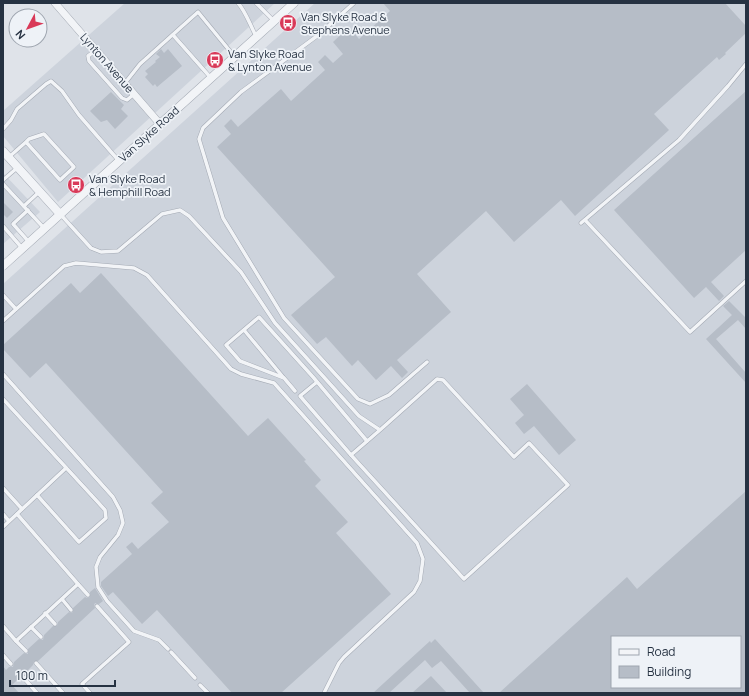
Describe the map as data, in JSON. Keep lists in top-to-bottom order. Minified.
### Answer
{"streets":{"street":["Lynton Avenue","Van Slyke Road"]},"crossings":[["Lynton Avenue","Van Slyke Road"]],"places":{"bus stop":["Van Slyke Road & Stephens Avenue","Van Slyke Road & Lynton Avenue","Van Slyke Road & Hemphill Road"]},"legend":["Road","Building"],"scale_bar":"100 m","north":"bottom left"}
